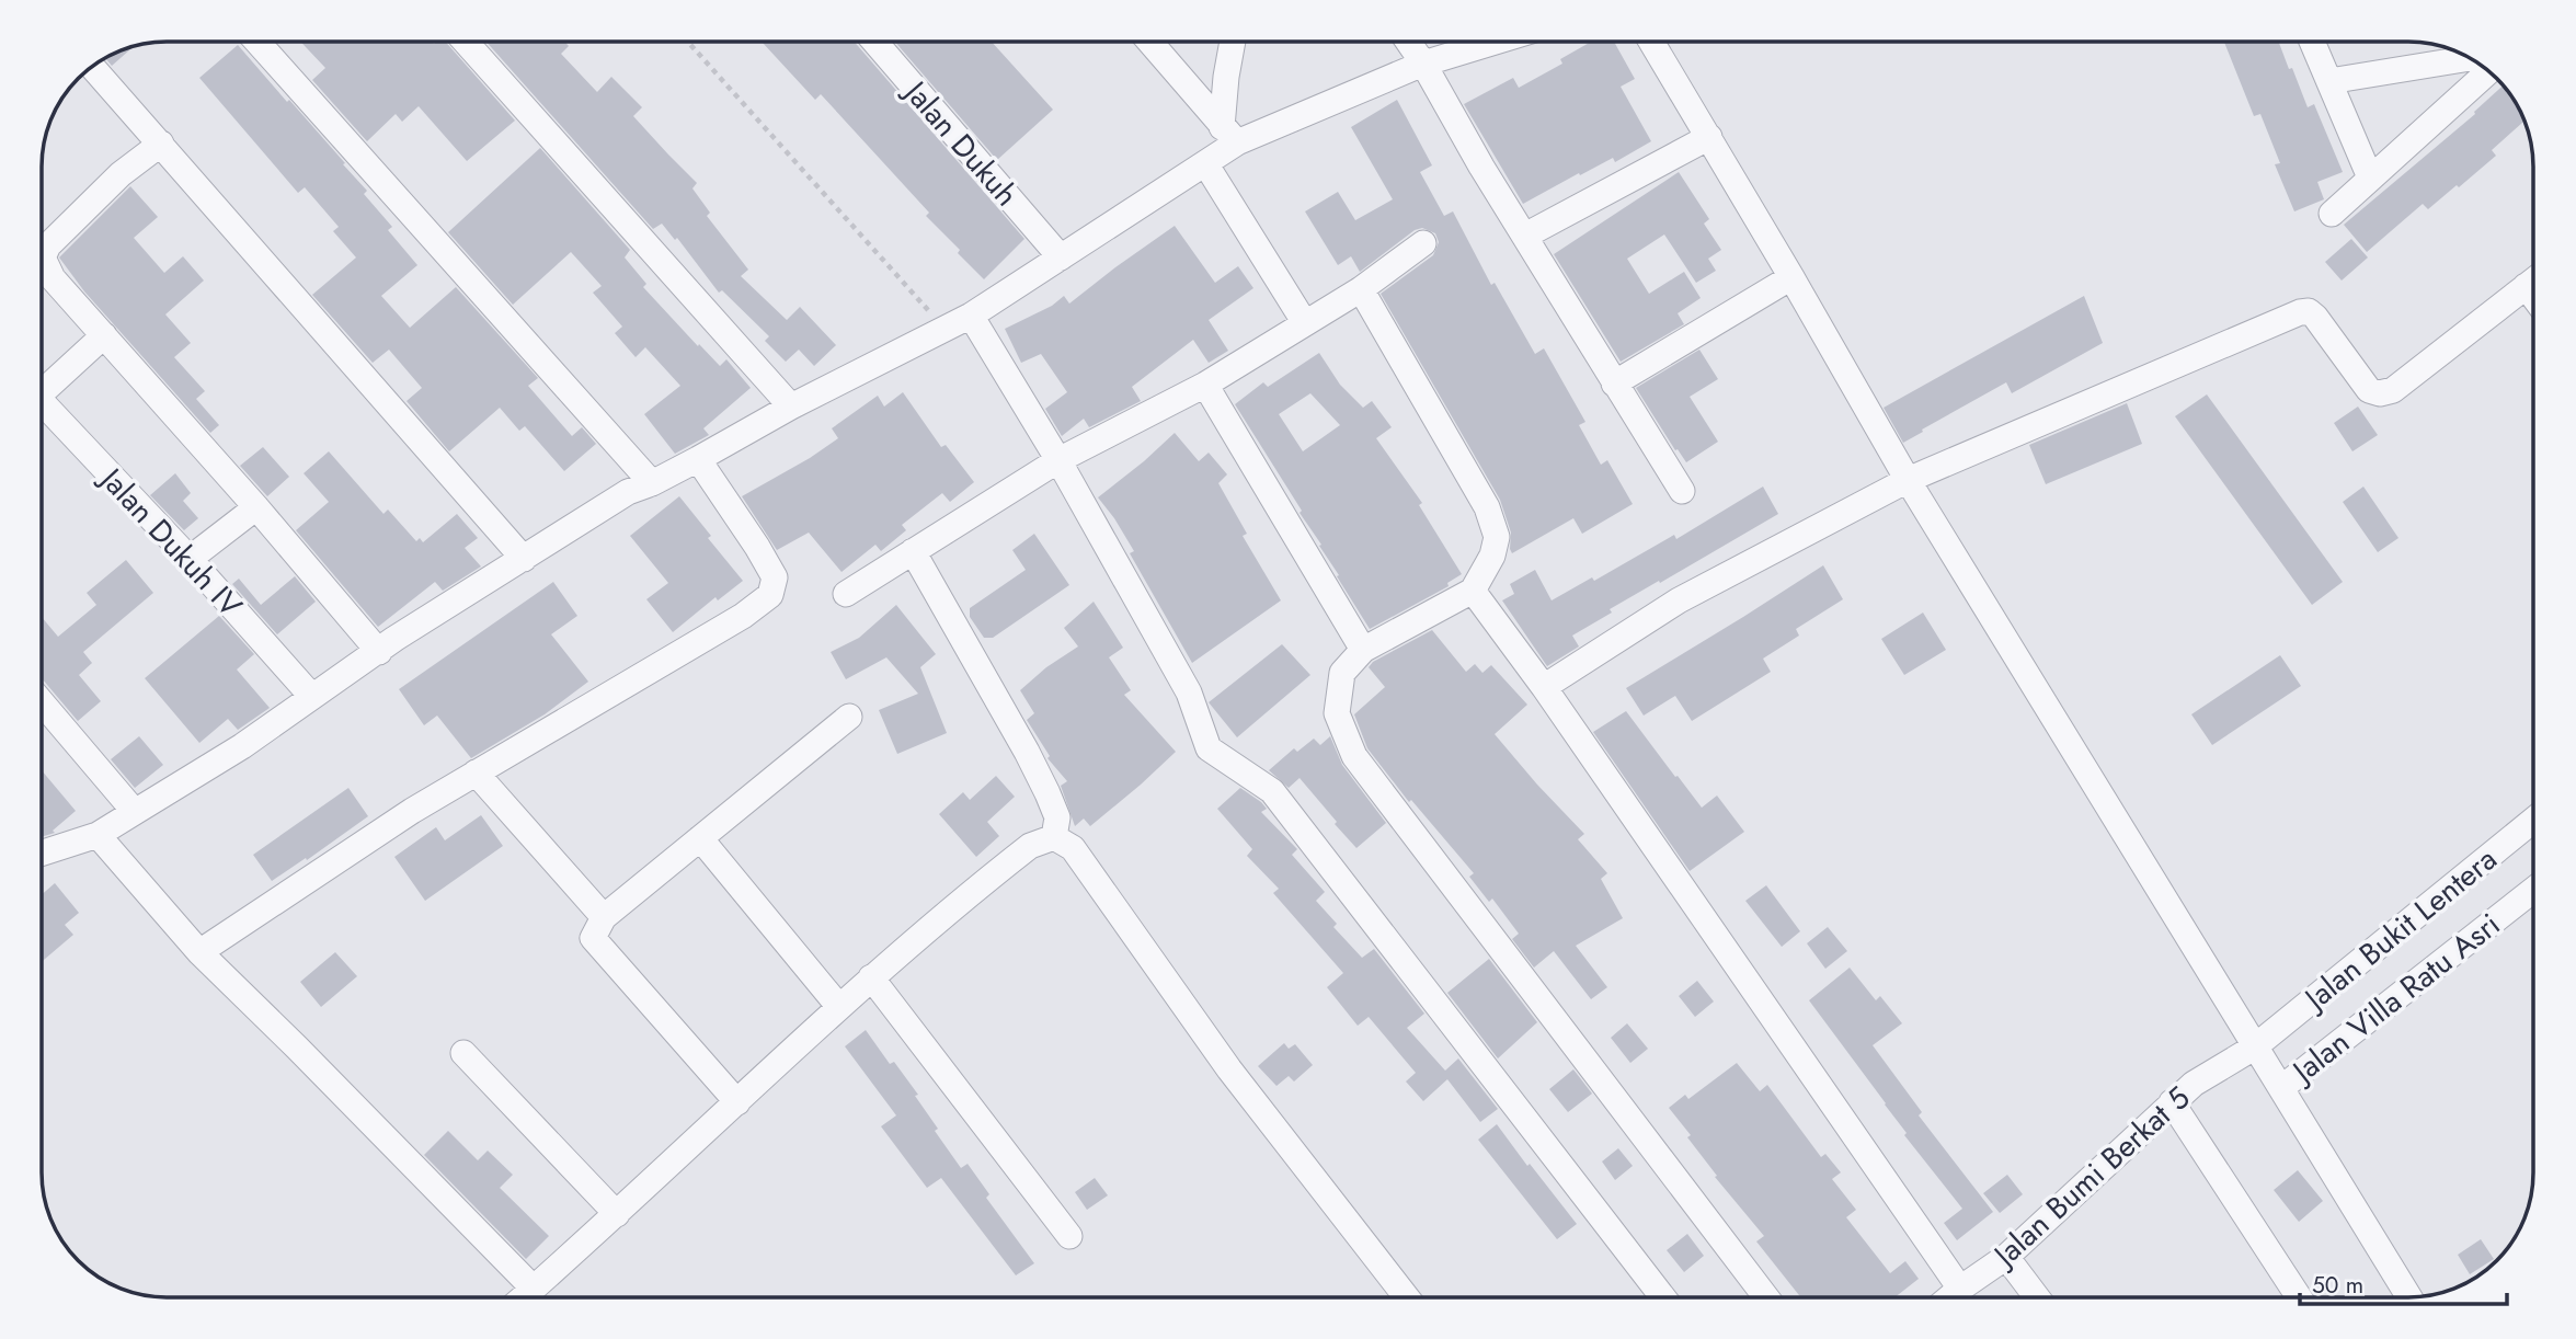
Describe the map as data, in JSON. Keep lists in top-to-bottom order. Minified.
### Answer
{"streets":{"street":["Jalan Dukuh","Jalan Dukuh IV","Jalan Bukit Lentera","Jalan Villa Ratu Asri","Jalan Bumi Berkat 5"]},"crossings":[["Jalan Bukit Lentera","Jalan Bumi Berkat 5"]],"scale_bar":"50 m"}
